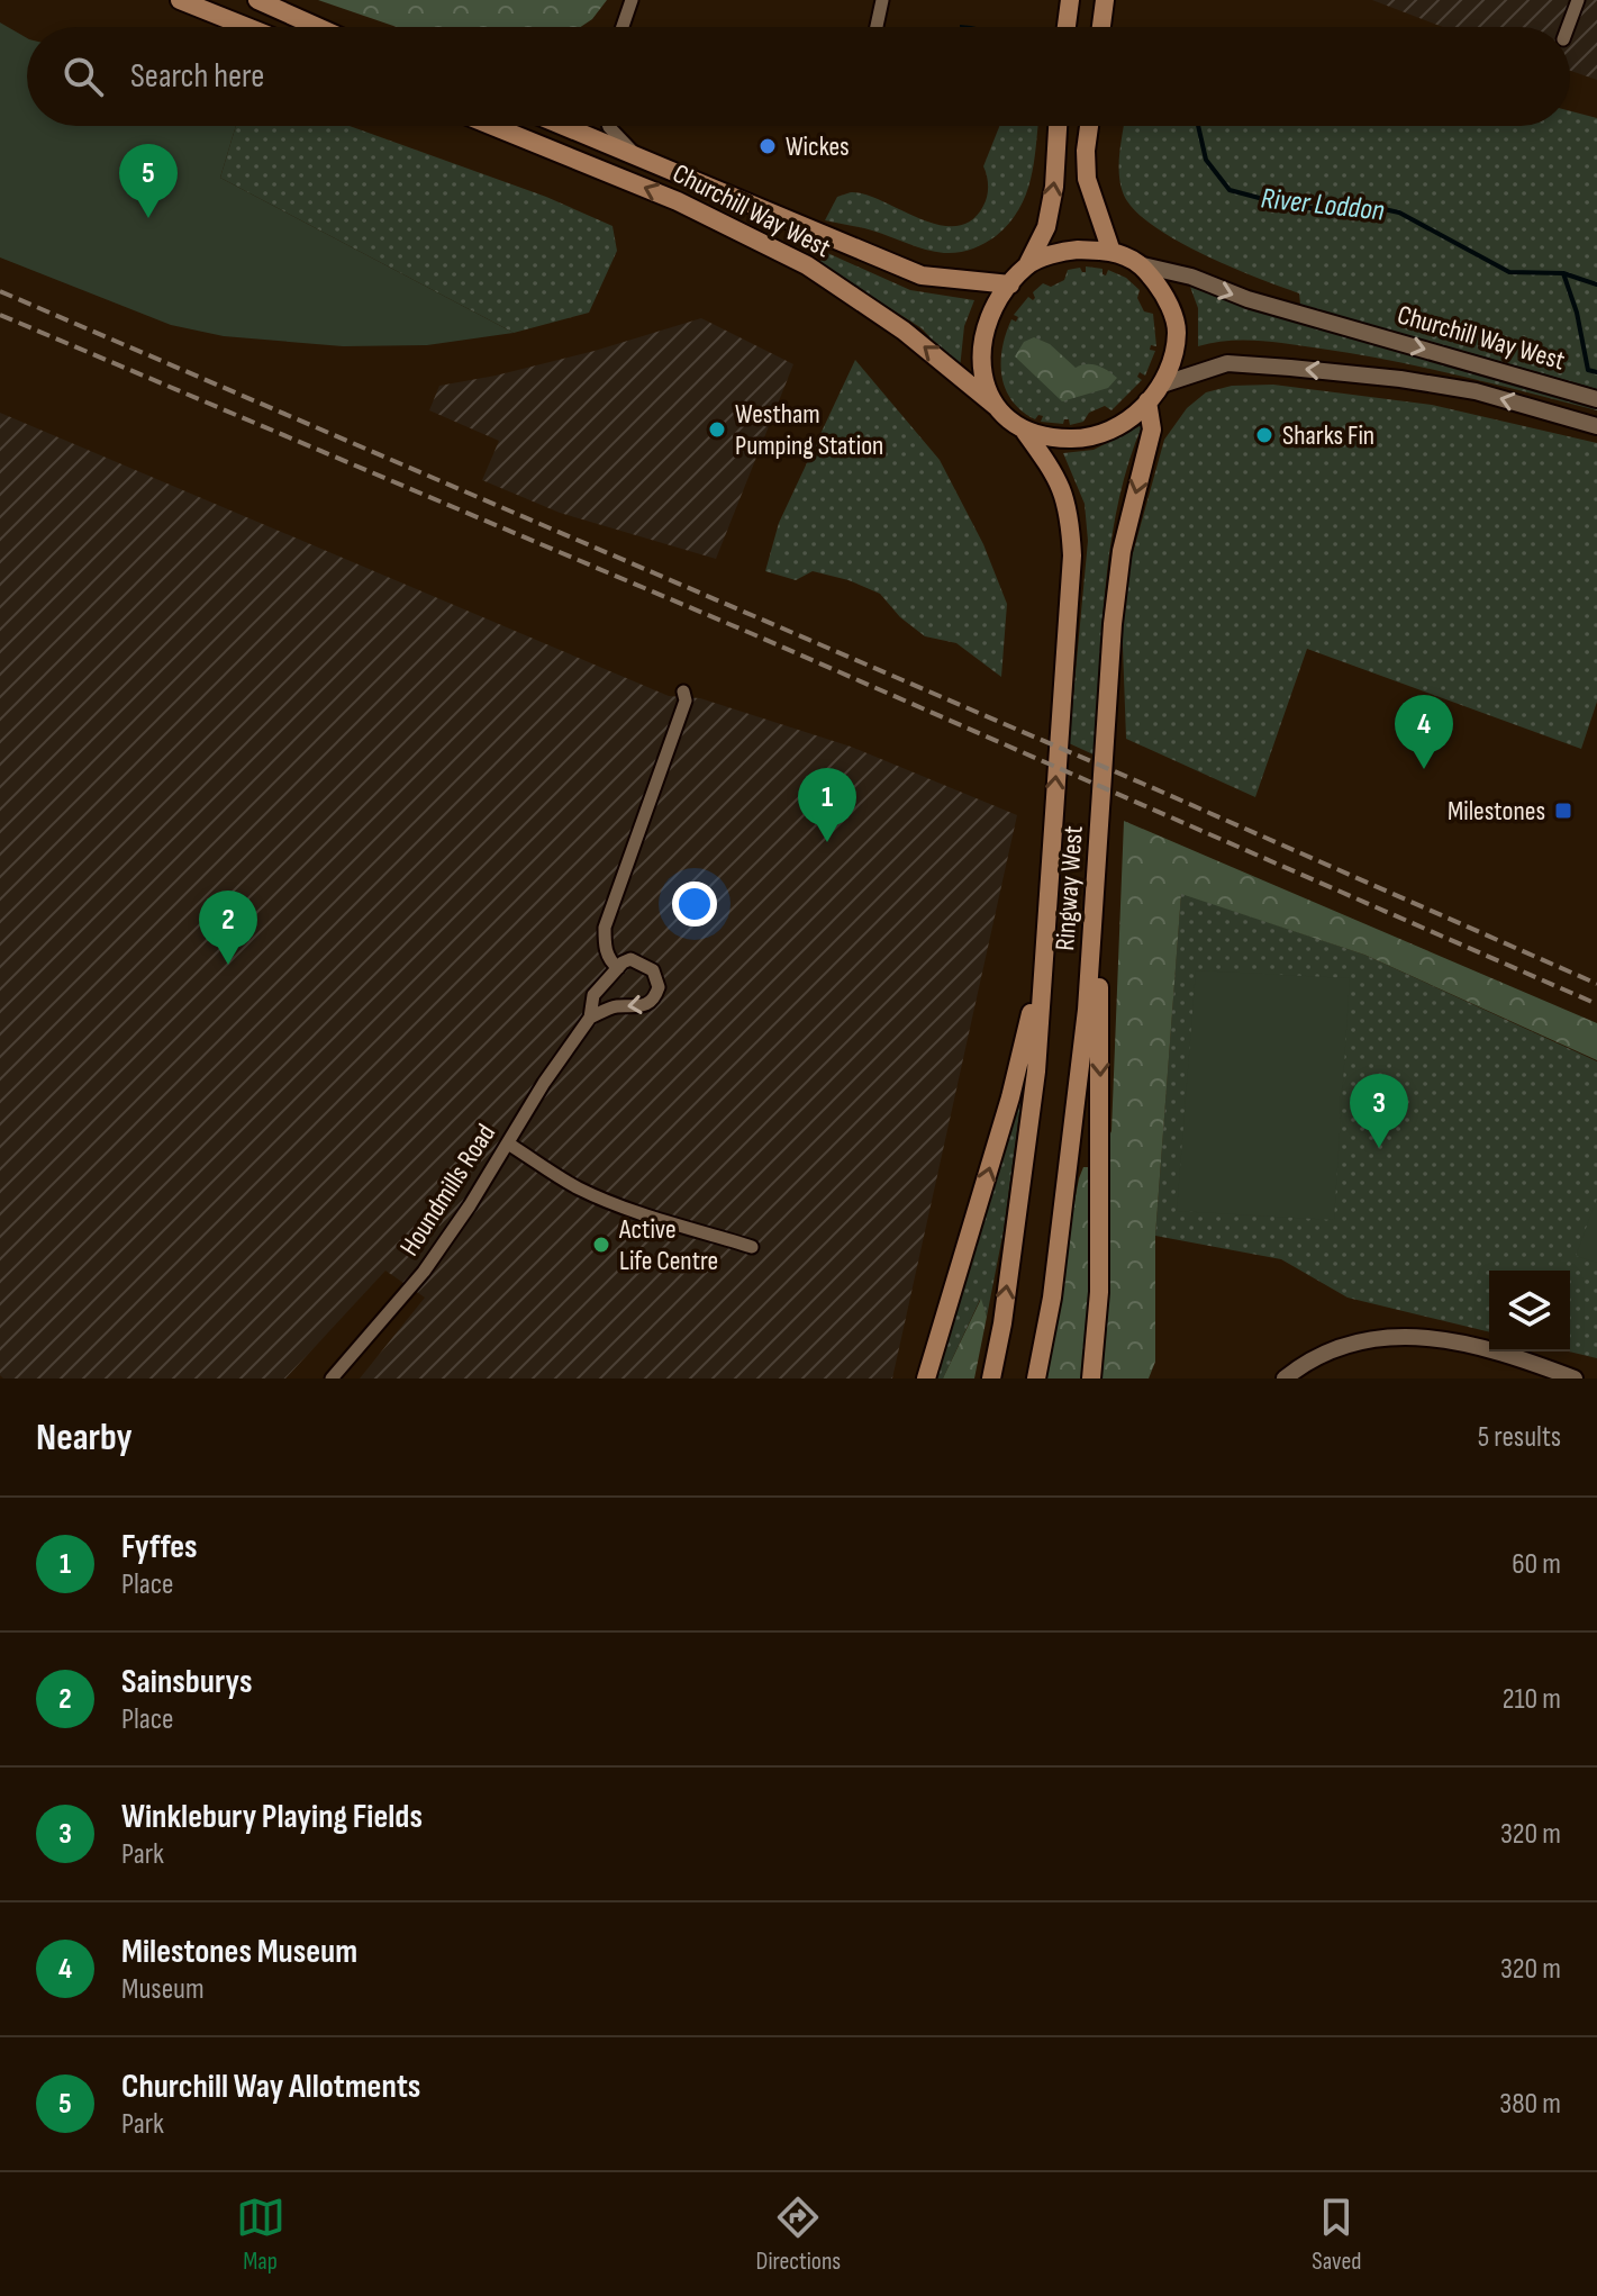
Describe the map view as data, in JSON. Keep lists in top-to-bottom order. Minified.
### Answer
{"streets":{"main road":["Churchill Way West","Ringway West"],"street":["Houndmills Road"]},"crossings":[["Churchill Way West","Ringway West"]],"water":["River Loddon"],"places":{"other":["Wickes","Westham Pumping Station","Sharks Fin","Active Life Centre"],"transit":["Milestones"]},"page":{"search":"Search here","pins":["5","4","1","2","3"],"heading":["Nearby","5 results"],"list":[{"mark":"1","name":"Fyffes","note":"Place","value":"60 m"},{"mark":"2","name":"Sainsburys","note":"Place","value":"210 m"},{"mark":"3","name":"Winklebury Playing Fields","note":"Park","value":"320 m"},{"mark":"4","name":"Milestones Museum","note":"Museum","value":"320 m"},{"mark":"5","name":"Churchill Way Allotments","note":"Park","value":"380 m"}],"nav":["Map","Directions","Saved"]}}
